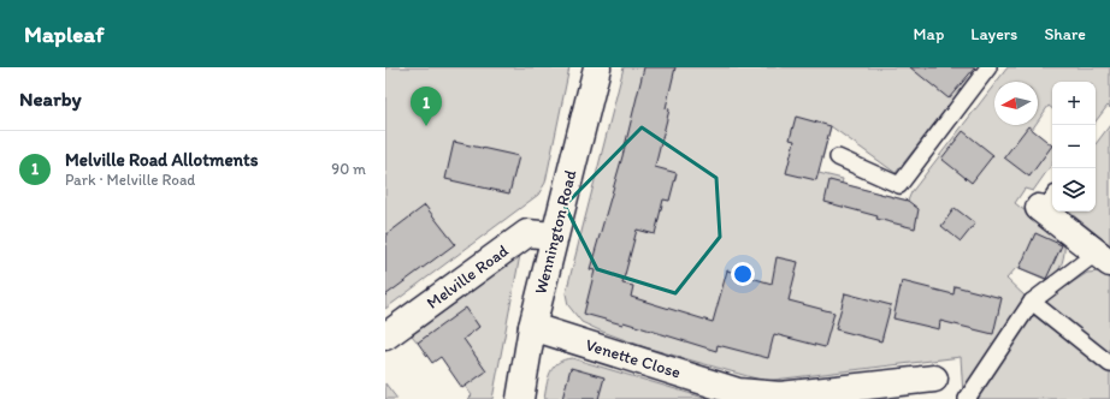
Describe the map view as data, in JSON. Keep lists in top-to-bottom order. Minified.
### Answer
{"streets":{"street":["Wennington Road","Melville Road","Venette Close"]},"crossings":[["Wennington Road","Melville Road"],["Wennington Road","Venette Close"]],"north":"left","page":{"header":"Mapleaf","nav":["Map","Layers","Share"],"heading":"Nearby","map_buttons":["+","−"],"pins":"1","list":[{"mark":"1","name":"Melville Road Allotments","note":"Park · Melville Road","value":"90 m"}]}}
